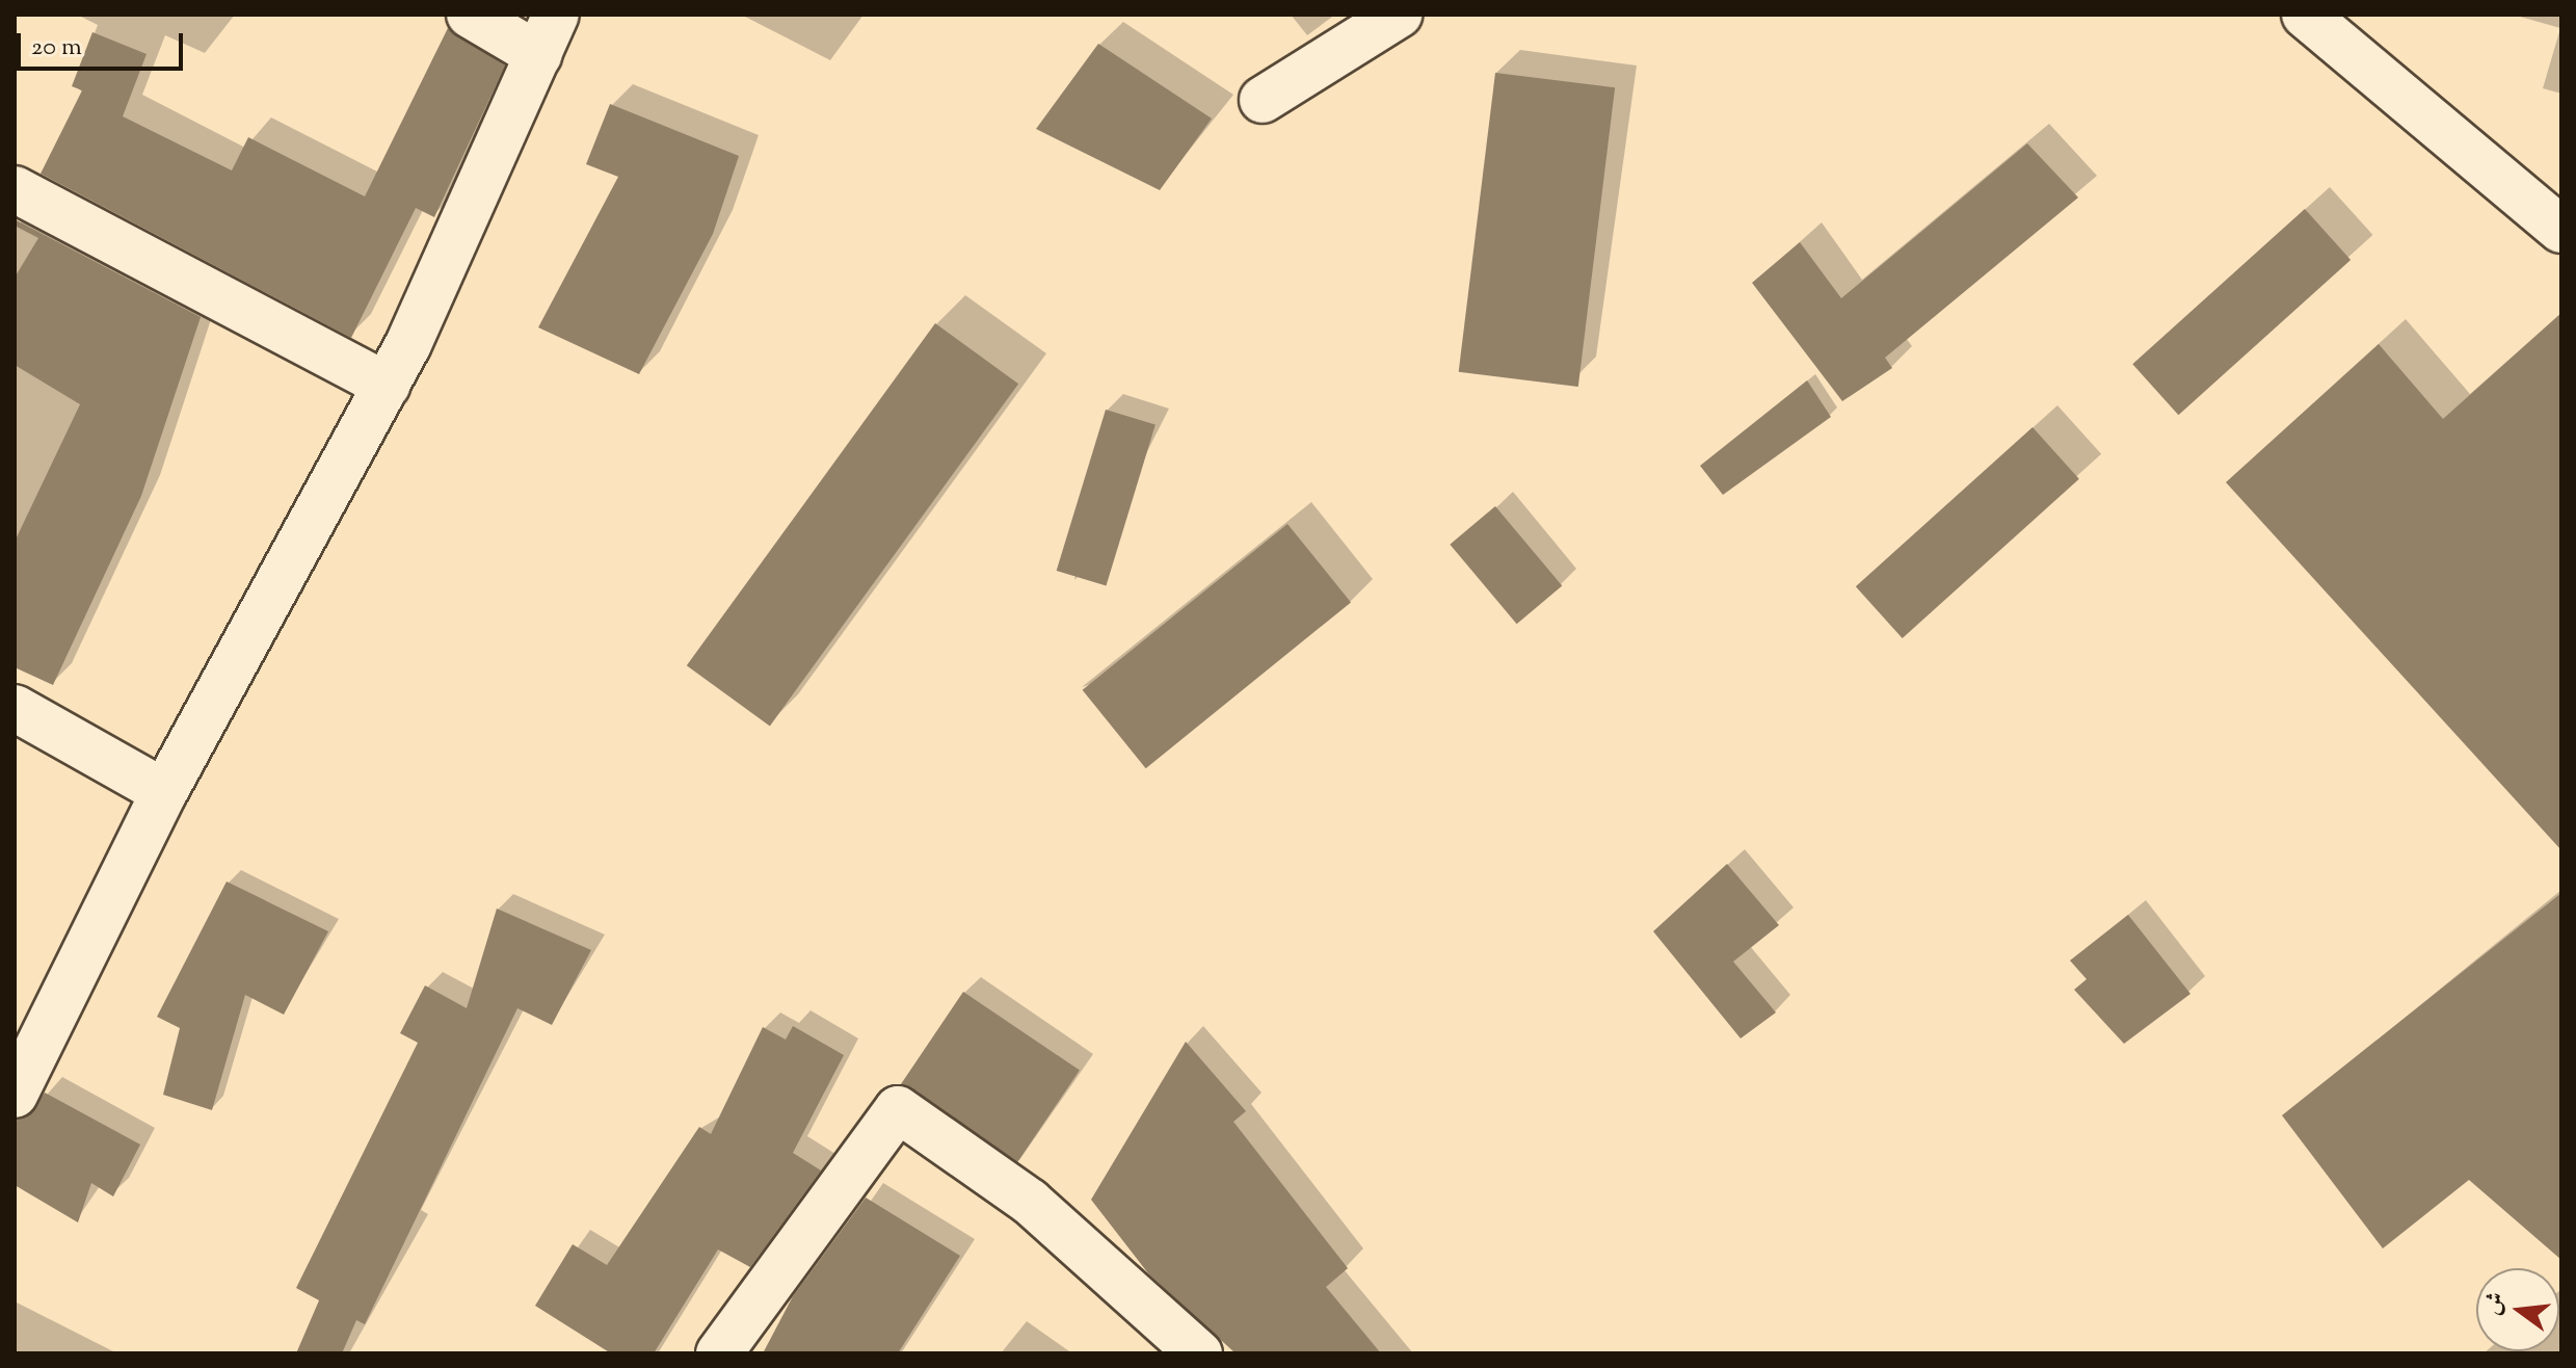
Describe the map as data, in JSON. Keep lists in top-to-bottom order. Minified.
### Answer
{"scale_bar":"20 m","north":"left"}
